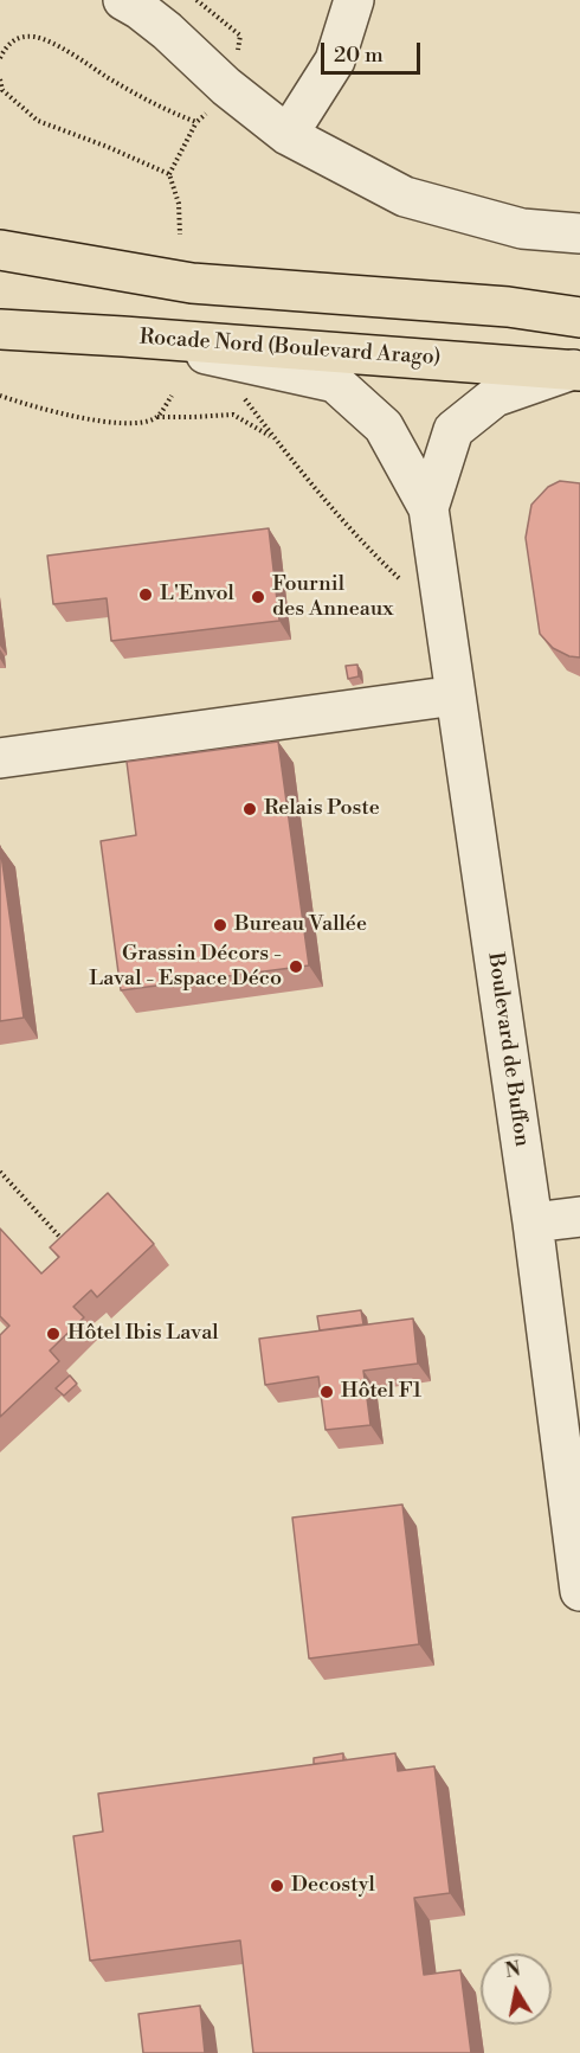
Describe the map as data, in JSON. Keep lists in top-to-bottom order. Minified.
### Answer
{"streets":{"main road":["Rocade Nord (Boulevard Arago)"],"street":["Boulevard de Buffon"]},"places":["L'Envol","Fournil des Anneaux","Relais Poste","Bureau Vallée","Grassin Décors - Laval - Espace Déco","Hôtel Ibis Laval","Hôtel F1","Decostyl"],"scale_bar":"20 m","north":"top"}
